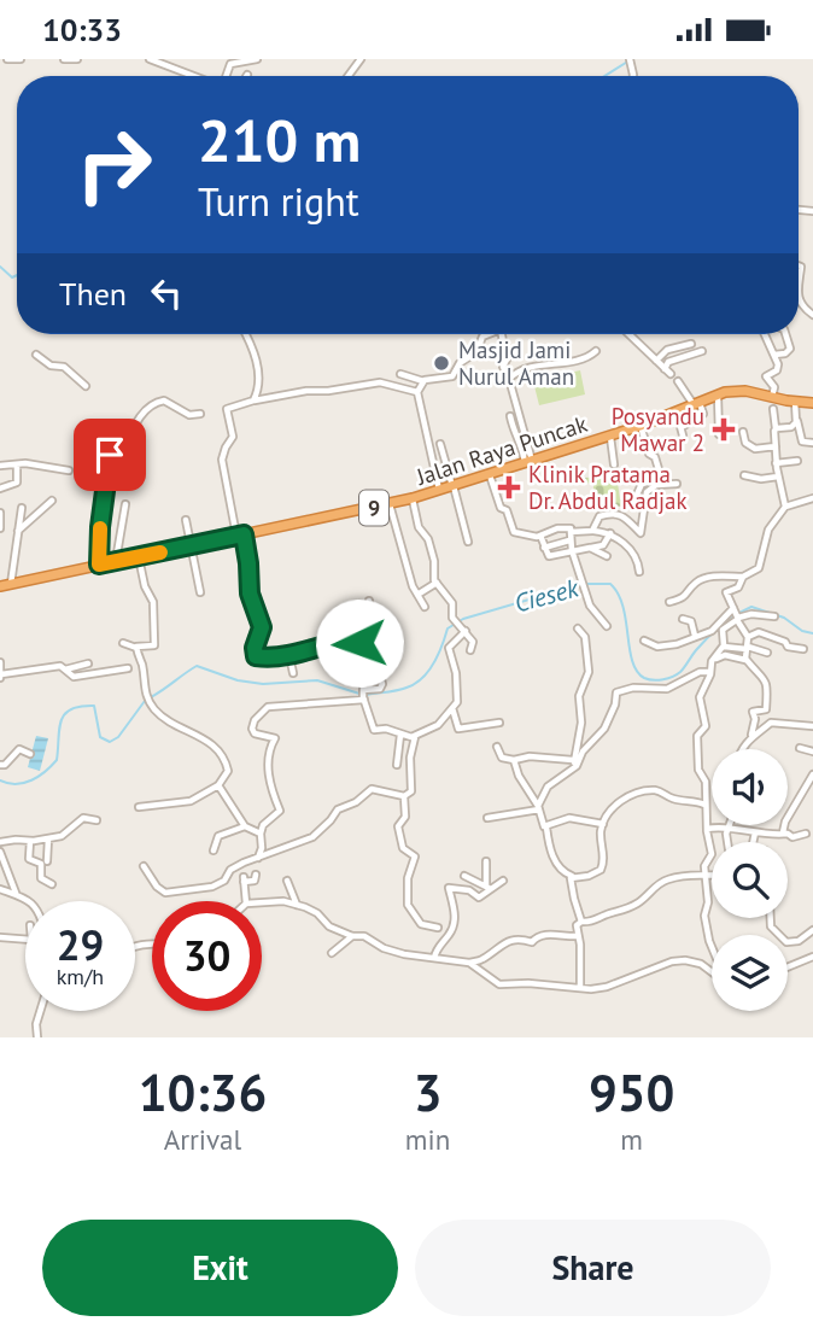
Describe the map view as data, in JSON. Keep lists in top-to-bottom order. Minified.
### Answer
{"streets":{"highway":["Jalan Raya Puncak","9"]},"water":["Ciesek"],"places":{"other":["Masjid Jami Nurul Aman"],"health":["Posyandu Mawar 2","Klinik Pratama Dr. Abdul Radjak"]},"page":{"status":"10:33","turn":["210 m","Turn right"],"then":"Then","speed":"29 km/h","limit":"30","eta":["10:36","Arrival","3","min","950","m"],"buttons":["Exit","Share"]}}
